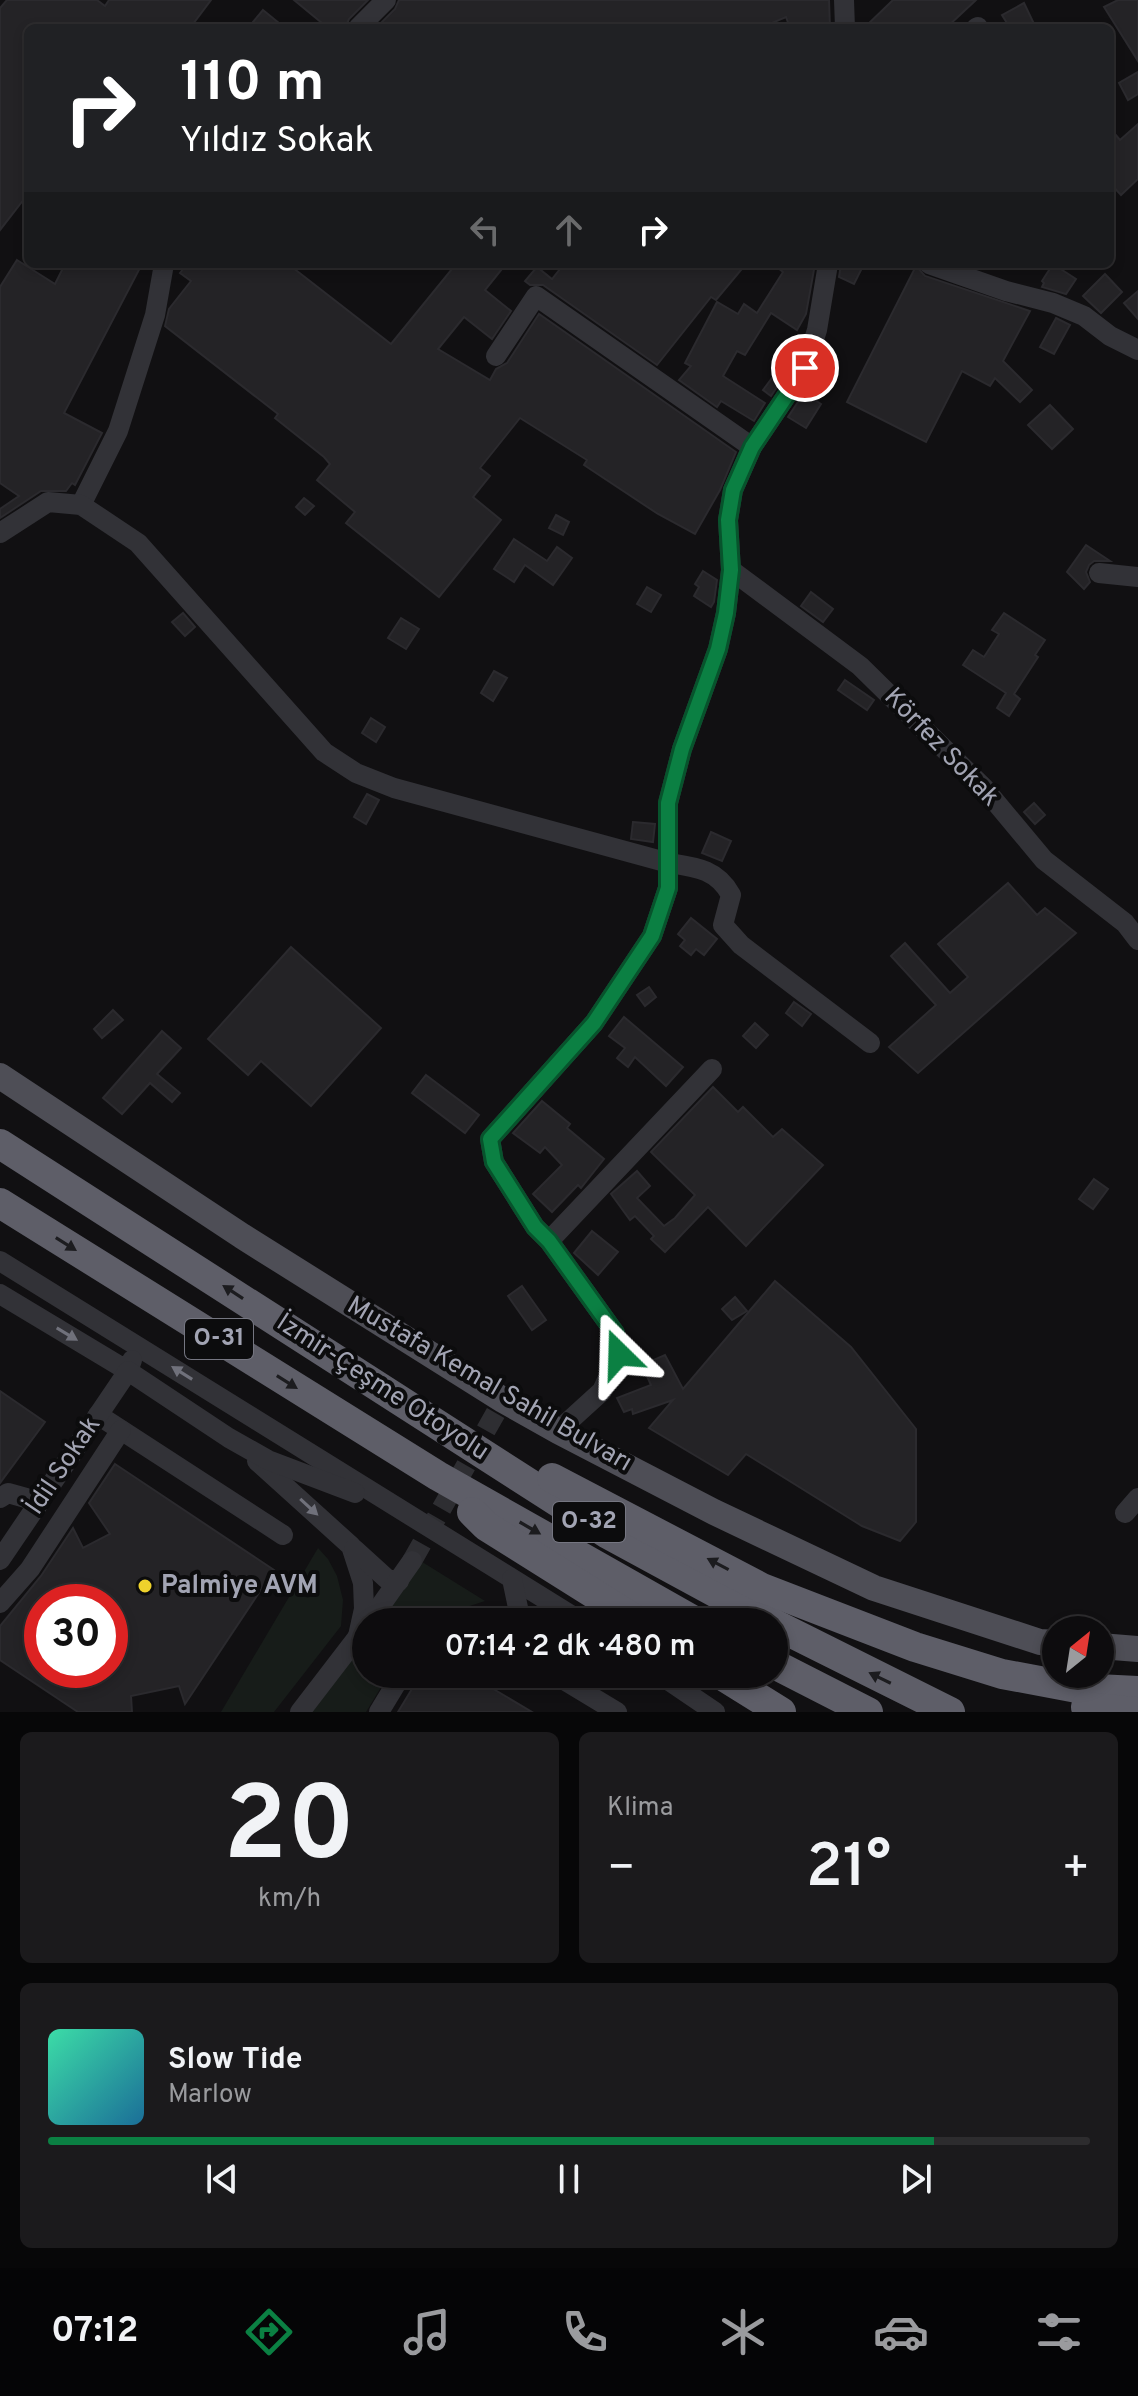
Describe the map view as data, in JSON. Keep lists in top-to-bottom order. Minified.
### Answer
{"streets":{"highway":["O-31","İzmir-Çeşme Otoyolu","O-32"],"main road":["Mustafa Kemal Sahil Bulvarı"],"street":["Körfez Sokak","İdil Sokak"]},"places":["Palmiye AVM"],"north":"top right","page":{"turn":["110 m","Yıldız Sokak"],"limit":"30","trip":"07:14 · 2 dk · 480 m","tile":[["20","km/h"],"Klima"],"heat":["−","21°","+"],"song":["Slow Tide","Marlow"],"tabs":"07:12"}}
